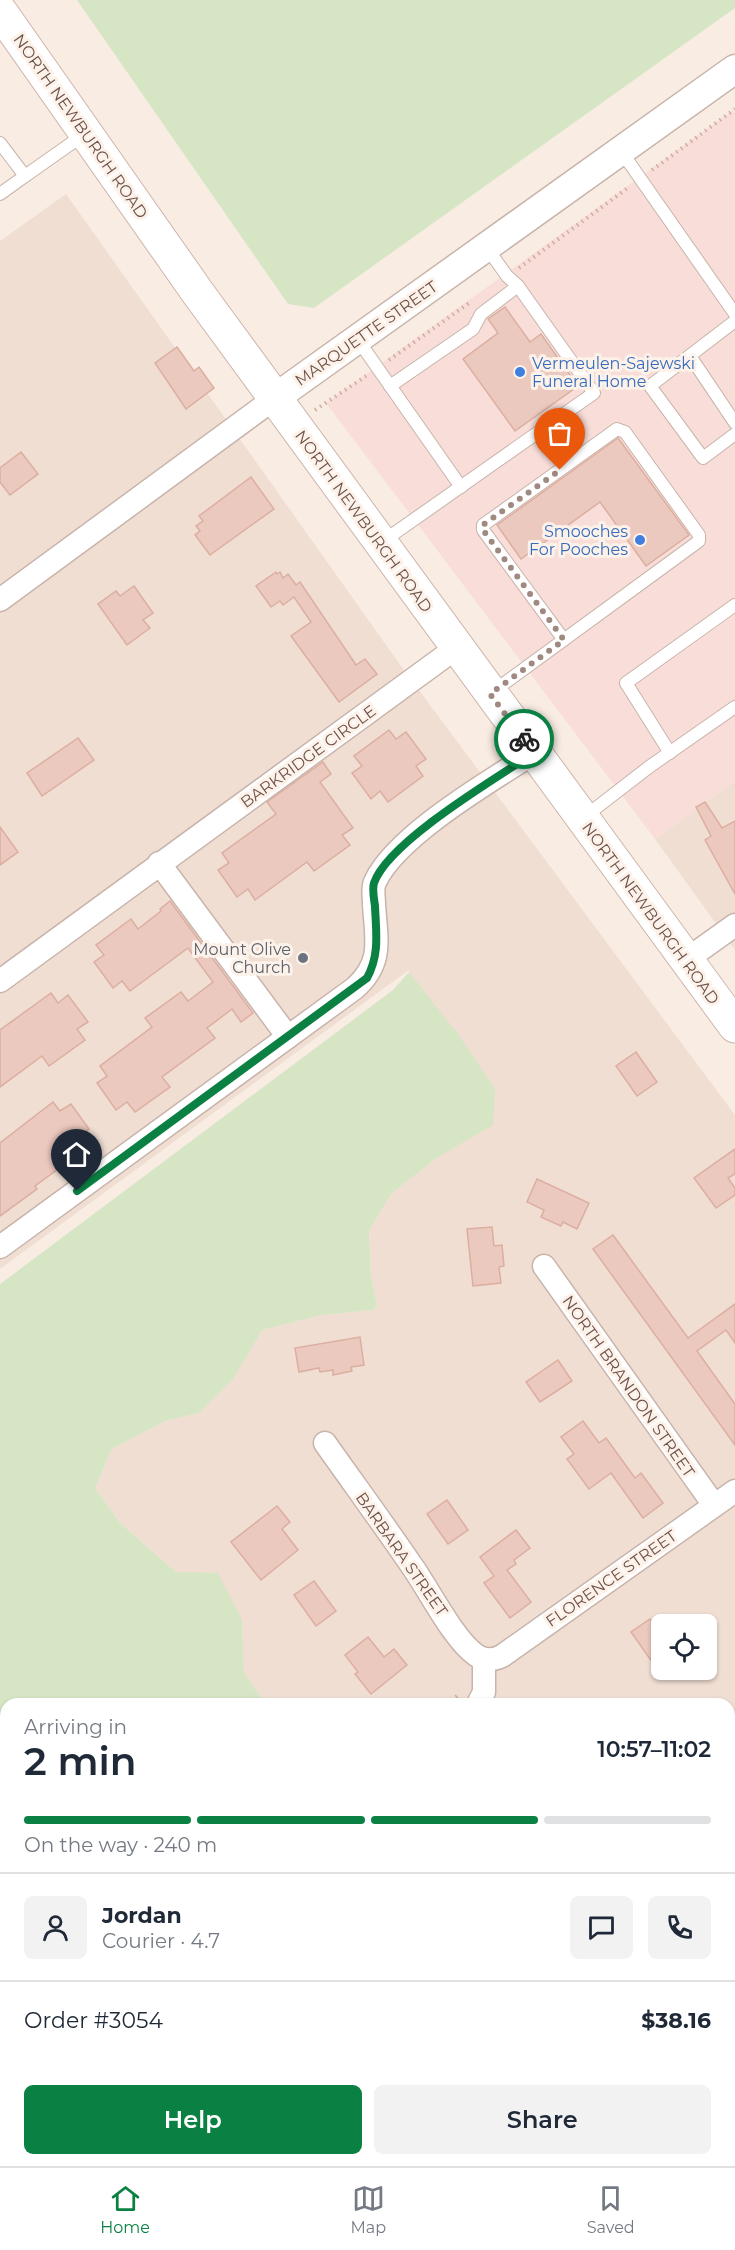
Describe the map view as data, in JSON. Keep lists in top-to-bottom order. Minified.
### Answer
{"streets":{"main road":["NORTH NEWBURGH ROAD"],"street":["MARQUETTE STREET","BARKRIDGE CIRCLE","NORTH BRANDON STREET","BARBARA STREET","FLORENCE STREET"]},"crossings":[["NORTH NEWBURGH ROAD","MARQUETTE STREET"],["NORTH NEWBURGH ROAD","BARKRIDGE CIRCLE"],["NORTH BRANDON STREET","FLORENCE STREET"],["BARBARA STREET","FLORENCE STREET"]],"places":["Vermeulen-Sajewski Funeral Home","Smooches For Pooches","Mount Olive Church"],"page":{"heading":["2 min","Arriving in","10:57–11:02"],"panel":["Jordan","Courier · 4.7","Order #3054","$38.16"],"bar":"On the way · 240 m","buttons":["Help","Share"],"tabs":["Home","Map","Saved"]}}
